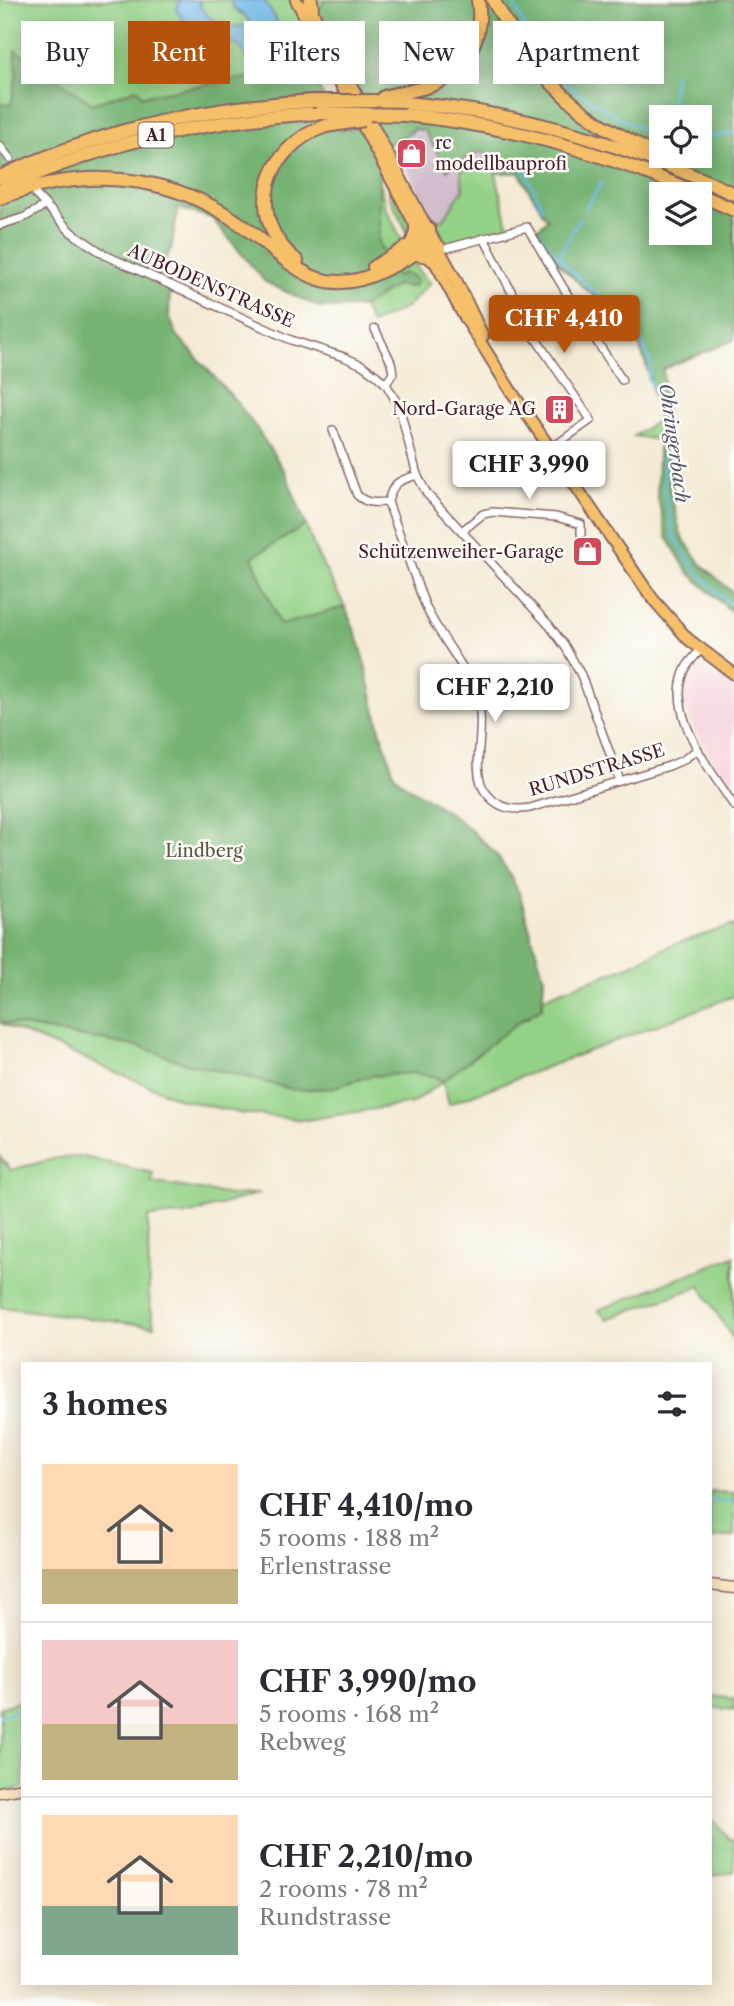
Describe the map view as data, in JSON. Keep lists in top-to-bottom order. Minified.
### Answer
{"streets":{"highway":["A1"],"street":["AUBODENSTRASSE","RUNDSTRASSE"]},"crossings":[["AUBODENSTRASSE","RUNDSTRASSE"]],"water":["Ohringerbach"],"parks":["Lindberg"],"places":{"shop":["rc modellbauprofi","Schützenweiher-Garage"],"building":["Nord-Garage AG"]},"page":{"chip":["Buy","Rent","Filters","New","Apartment"],"price":["CHF 4,410","CHF 3,990","CHF 2,210"],"heading":"3 homes","list":[{"name":"CHF 4,410/mo","note":"5 rooms · 188 m² · Erlenstrasse"},{"name":"CHF 3,990/mo","note":"5 rooms · 168 m² · Rebweg"},{"name":"CHF 2,210/mo","note":"2 rooms · 78 m² · Rundstrasse"}]}}
